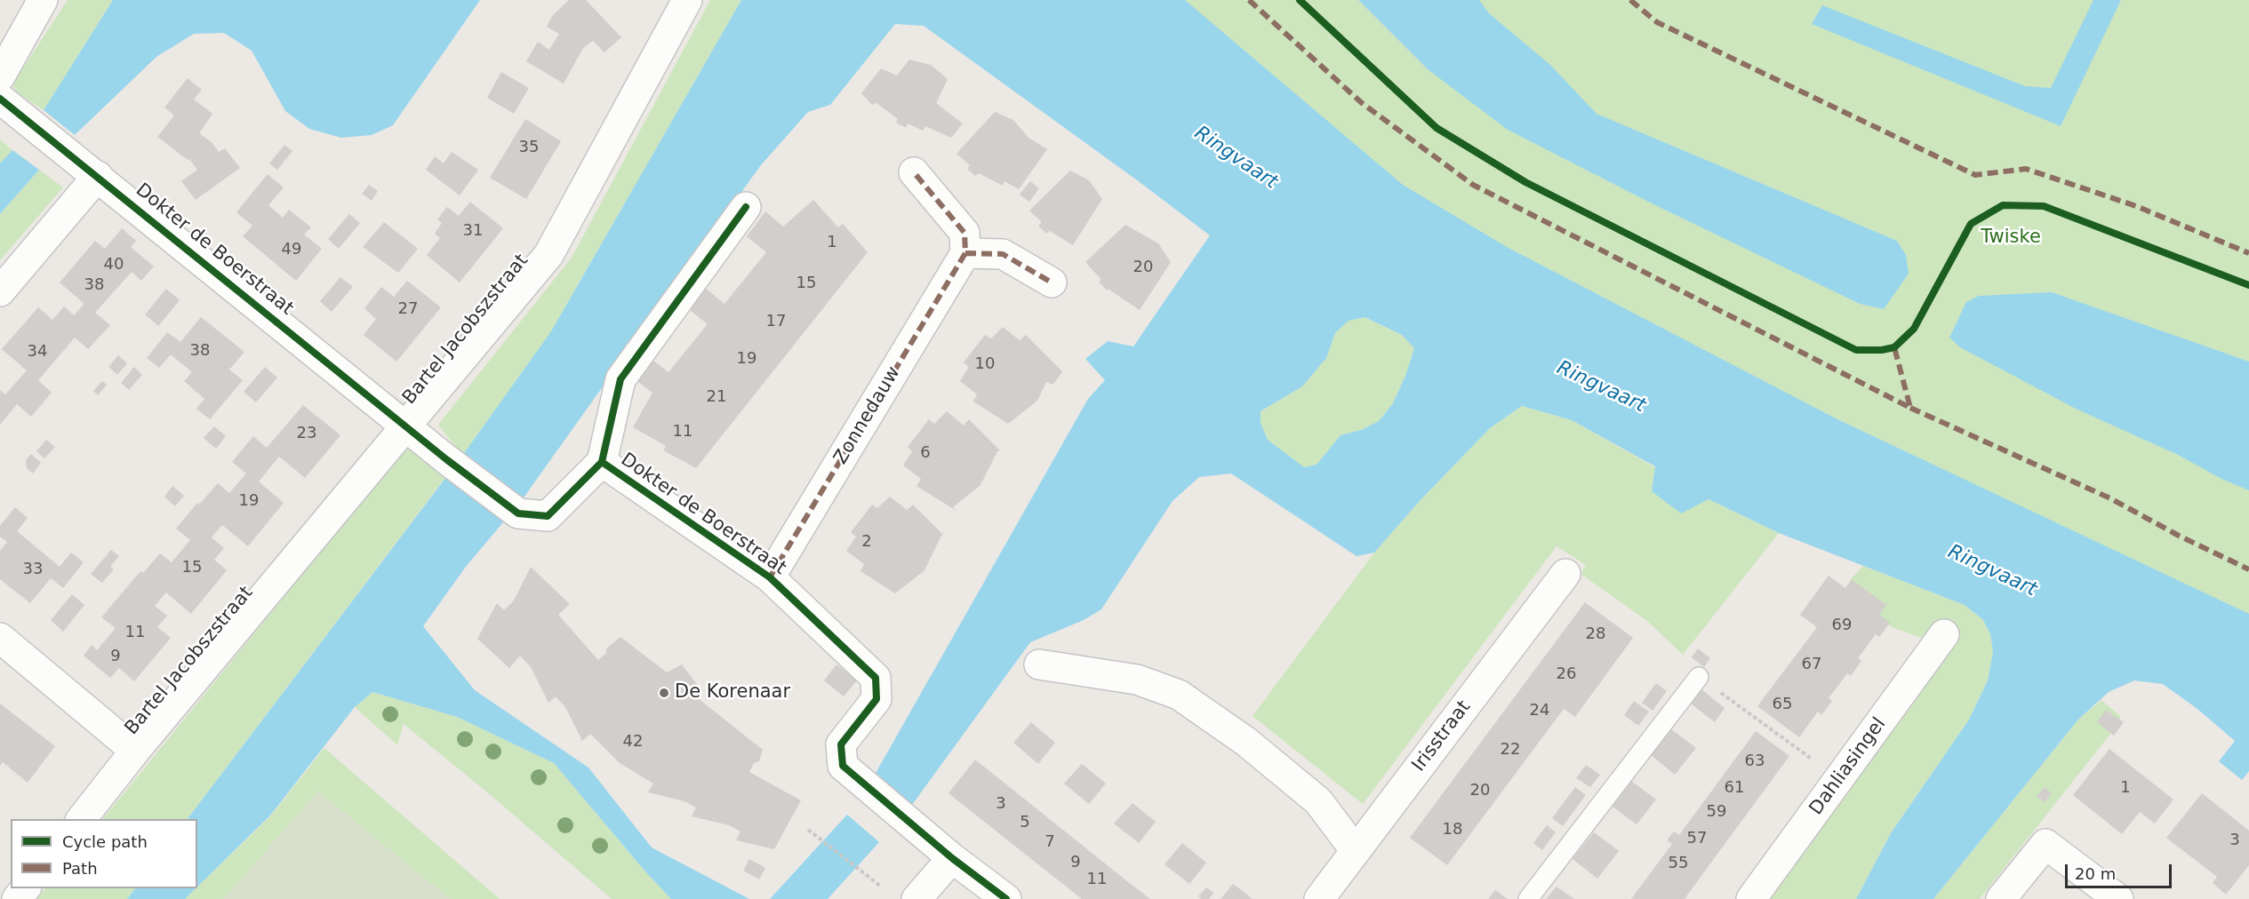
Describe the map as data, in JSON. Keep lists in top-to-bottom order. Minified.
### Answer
{"streets":{"street":["Dokter de Boerstraat","Bartel Jacobszstraat","Zonnedauw","Irisstraat","Dahliasingel"]},"crossings":[["Dokter de Boerstraat","Bartel Jacobszstraat"],["Dokter de Boerstraat","Zonnedauw"]],"water":["Ringvaart"],"parks":["Twiske"],"places":["De Korenaar"],"house_numbers":["35","31","1","49","40","20","15","38","27","17","38","34","19","10","21","11","23","6","19","2","15","33","69","11","28","9","67","26","65","24","42","22","63","61","1","20","3","59","5","18","57","3","7","9","55","11"],"legend":["Cycle path","Path"],"scale_bar":"20 m"}
